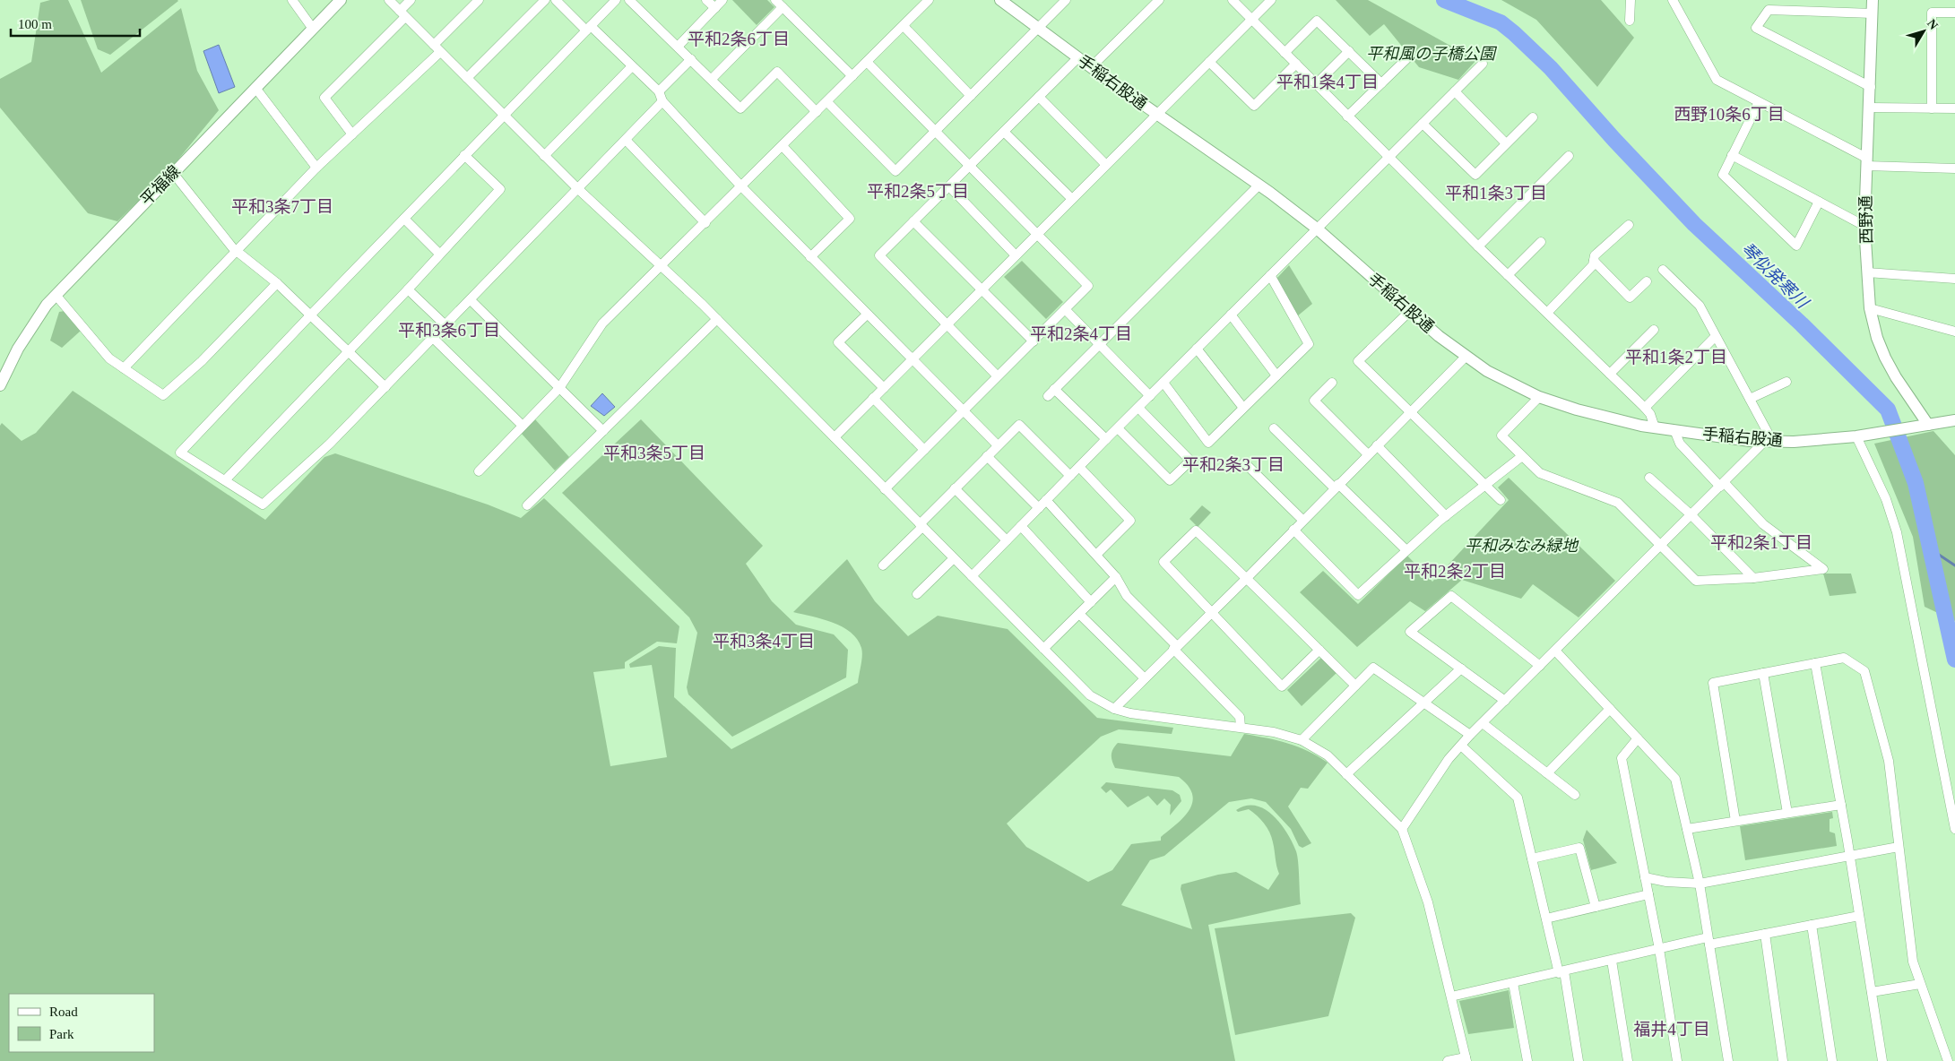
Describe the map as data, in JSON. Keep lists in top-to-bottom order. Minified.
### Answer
{"streets":{"street":["手稲右股通","平福線","西野通"]},"crossings":[["手稲右股通","西野通"]],"districts":["平和2条6丁目","平和1条4丁目","西野10条6丁目","平和2条5丁目","平和1条3丁目","平和3条7丁目","平和3条6丁目","平和2条4丁目","平和1条2丁目","平和3条5丁目","平和2条3丁目","平和2条1丁目","平和2条2丁目","平和3条4丁目","福井4丁目"],"water":["琴似発寒川"],"parks":["平和風の子橋公園","平和みなみ緑地"],"legend":["Road","Park"],"scale_bar":"100 m","north":"top right"}
